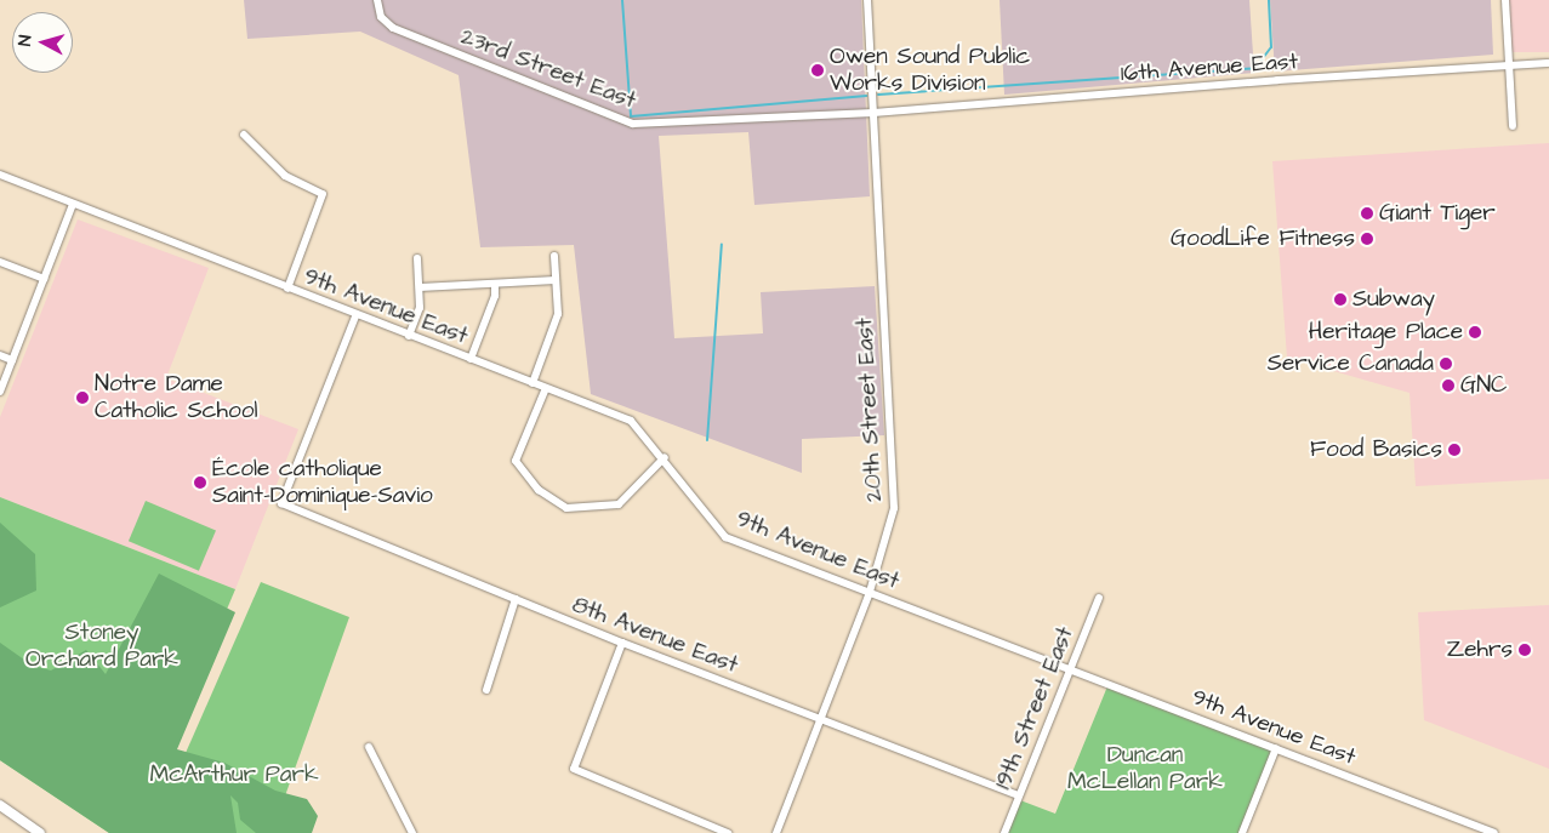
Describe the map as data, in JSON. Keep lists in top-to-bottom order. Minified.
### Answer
{"streets":{"street":["16th Avenue East","23rd Street East","9th Avenue East","20th Street East","8th Avenue East","19th Street East"]},"crossings":[["16th Avenue East","23rd Street East"],["16th Avenue East","20th Street East"],["23rd Street East","20th Street East"],["9th Avenue East","20th Street East"],["9th Avenue East","8th Avenue East"],["9th Avenue East","19th Street East"],["20th Street East","8th Avenue East"],["8th Avenue East","19th Street East"]],"parks":["Stoney Orchard Park","Duncan McLellan Park","McArthur Park"],"places":["Owen Sound Public Works Division","Giant Tiger","GoodLife Fitness","Subway","Heritage Place","Service Canada","GNC","Notre Dame Catholic School","Food Basics","École catholique Saint-Dominique-Savio","Zehrs"],"north":"left"}
